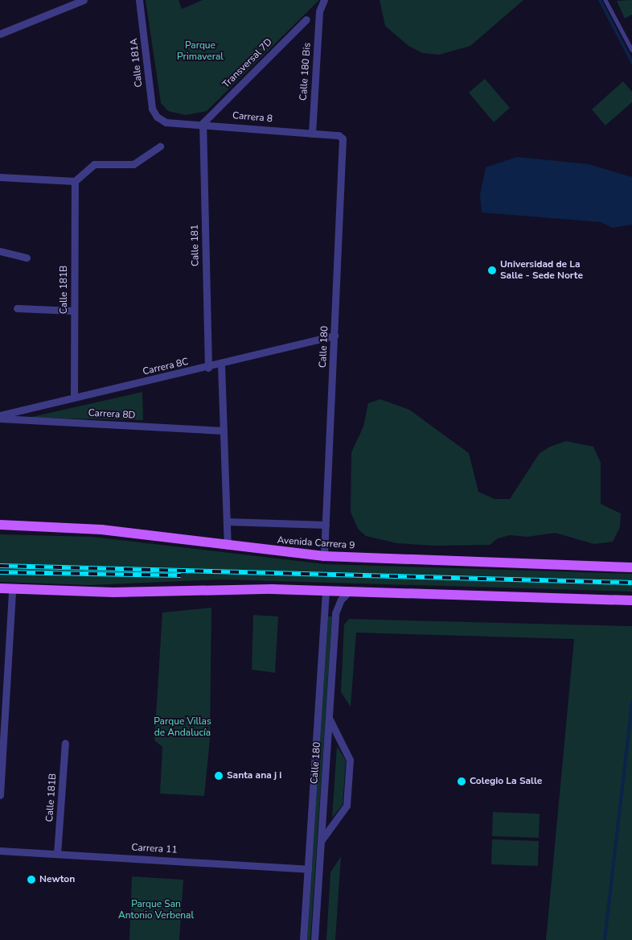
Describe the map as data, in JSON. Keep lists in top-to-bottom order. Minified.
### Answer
{"streets":{"main road":["Avenida Carrera 9"],"street":["Calle 181A","Transversal 7D","Calle 180 Bis","Carrera 8","Calle 181","Calle 181B","Calle 180","Carrera 8C","Carrera 8D","Carrera 11"]},"crossings":[["Calle 181A","Carrera 8"],["Transversal 7D","Carrera 8"],["Transversal 7D","Calle 181"],["Calle 180 Bis","Carrera 8"],["Carrera 8","Calle 181"],["Carrera 8","Calle 180"],["Calle 181","Carrera 8C"],["Calle 181B","Carrera 8C"],["Calle 181B","Carrera 11"],["Calle 180","Carrera 8C"],["Calle 180","Avenida Carrera 9"],["Calle 180","Carrera 11"],["Carrera 8C","Carrera 8D"]],"parks":["Parque Primaveral","Parque Villas de Andalucía","Parque San Antonio Verbenal"],"places":["Universidad de La Salle - Sede Norte","Santa ana j i","Colegio La Salle","Newton"]}
